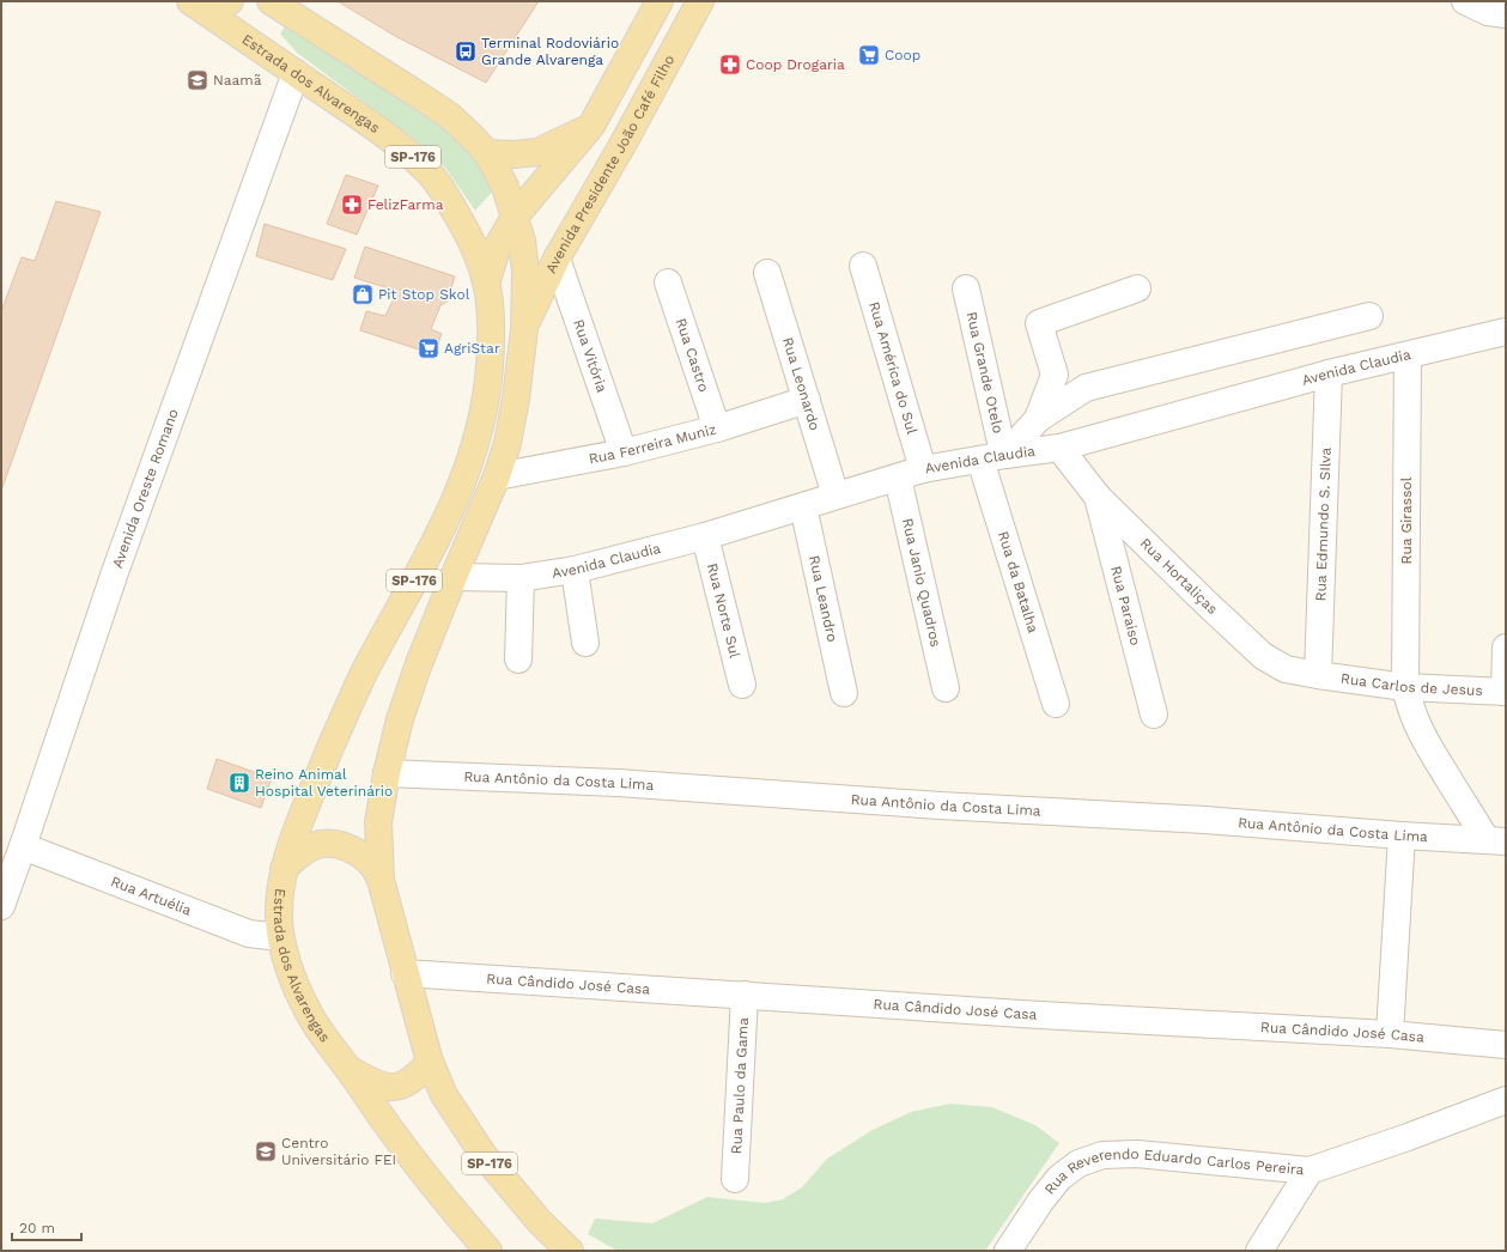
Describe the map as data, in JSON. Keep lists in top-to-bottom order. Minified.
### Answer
{"streets":{"main road":["Estrada dos Alvarengas","SP-176","Avenida Presidente João Café Filho"],"street":["Rua Vitória","Rua Castro","Rua América do Sul","Avenida Claudia","Rua Grande Otelo","Rua Leonardo","Rua Ferreira Muniz","Avenida Oreste Romano","Rua Girassol","Rua Edmundo S. SIlva","Rua Hortaliças","Rua da Batalha","Rua Janio Quadros","Rua Leandro","Rua Paraiso","Rua Norte Sul","Rua Carlos de Jesus","Rua Antônio da Costa Lima","Rua Artuélia","Rua Cândido José Casa","Rua Paulo da Gama","Rua Reverendo Eduardo Carlos Pereira"]},"crossings":[["Estrada dos Alvarengas","Avenida Oreste Romano"],["Estrada dos Alvarengas","Rua Artuélia"],["SP-176","Avenida Presidente João Café Filho"],["SP-176","Avenida Claudia"],["SP-176","Rua Ferreira Muniz"],["SP-176","Rua Antônio da Costa Lima"],["SP-176","Rua Cândido José Casa"],["Avenida Presidente João Café Filho","Rua Vitória"],["Rua Vitória","Rua Ferreira Muniz"],["Rua Castro","Rua Ferreira Muniz"],["Rua América do Sul","Avenida Claudia"],["Avenida Claudia","Rua Grande Otelo"],["Avenida Claudia","Rua Leonardo"],["Avenida Claudia","Rua Girassol"],["Avenida Claudia","Rua Edmundo S. SIlva"],["Avenida Claudia","Rua Hortaliças"],["Avenida Claudia","Rua da Batalha"],["Avenida Claudia","Rua Janio Quadros"],["Avenida Claudia","Rua Leandro"],["Avenida Claudia","Rua Norte Sul"],["Rua Grande Otelo","Rua da Batalha"],["Rua Leonardo","Rua Ferreira Muniz"],["Avenida Oreste Romano","Rua Artuélia"],["Rua Girassol","Rua Carlos de Jesus"],["Rua Girassol","Rua Antônio da Costa Lima"],["Rua Edmundo S. SIlva","Rua Hortaliças"],["Rua Edmundo S. SIlva","Rua Carlos de Jesus"],["Rua Hortaliças","Rua Paraiso"],["Rua Hortaliças","Rua Carlos de Jesus"],["Rua Cândido José Casa","Rua Paulo da Gama"]],"places":{"bus stop":["Terminal Rodoviário Grande Alvarenga"],"supermarket":["Coop","AgriStar"],"pharmacy":["Coop Drogaria","FelizFarma"],"school or university":["Naamã","Centro Universitário FEI"],"shop":["Pit Stop Skol"],"building":["Reino Animal Hospital Veterinário"]},"scale_bar":"20 m"}
